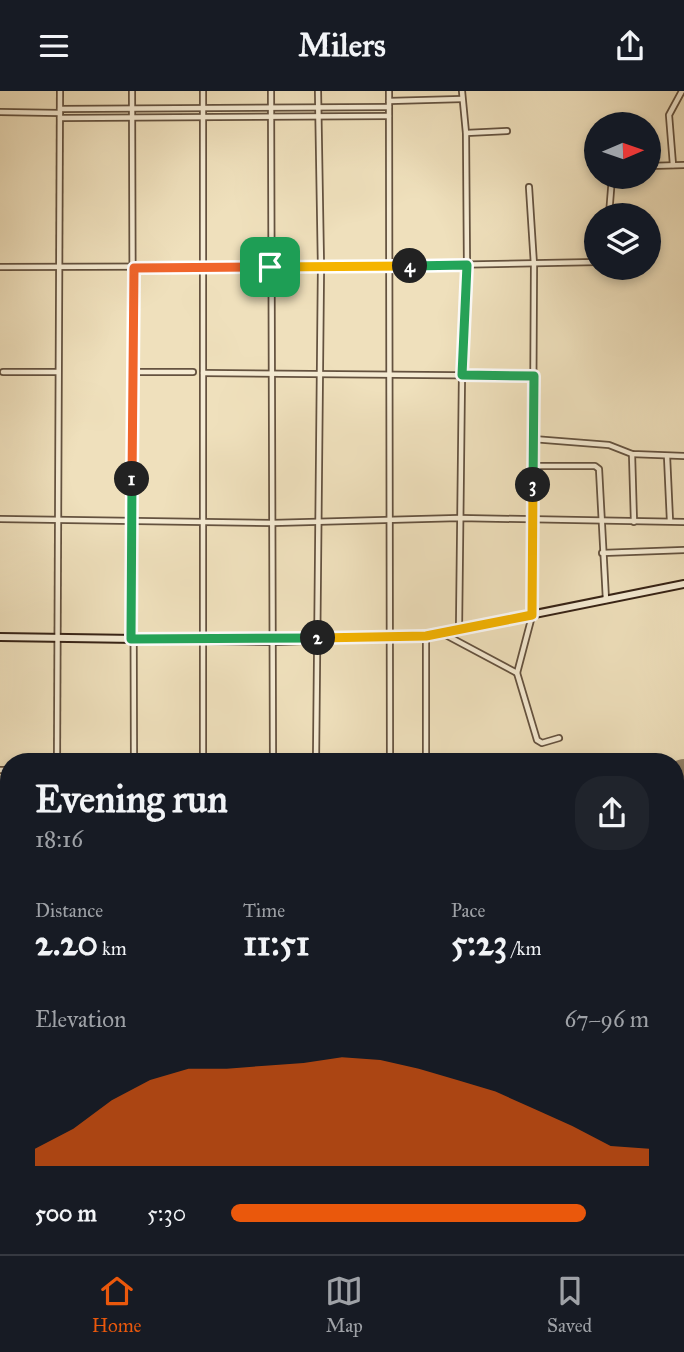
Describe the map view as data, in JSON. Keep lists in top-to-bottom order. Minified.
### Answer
{"north":"right","page":{"header":"Milers","pins":["4","1","3","2"],"heading":["Evening run","18:16"],"stats":[["Distance","2.20 km"],["Time","11:51"],["Pace","5:23 /km"]],"chart":["Elevation","67–96 m"],"list":[{"name":"500 m","note":"5:30"}],"tabs":["Home","Map","Saved"]}}
